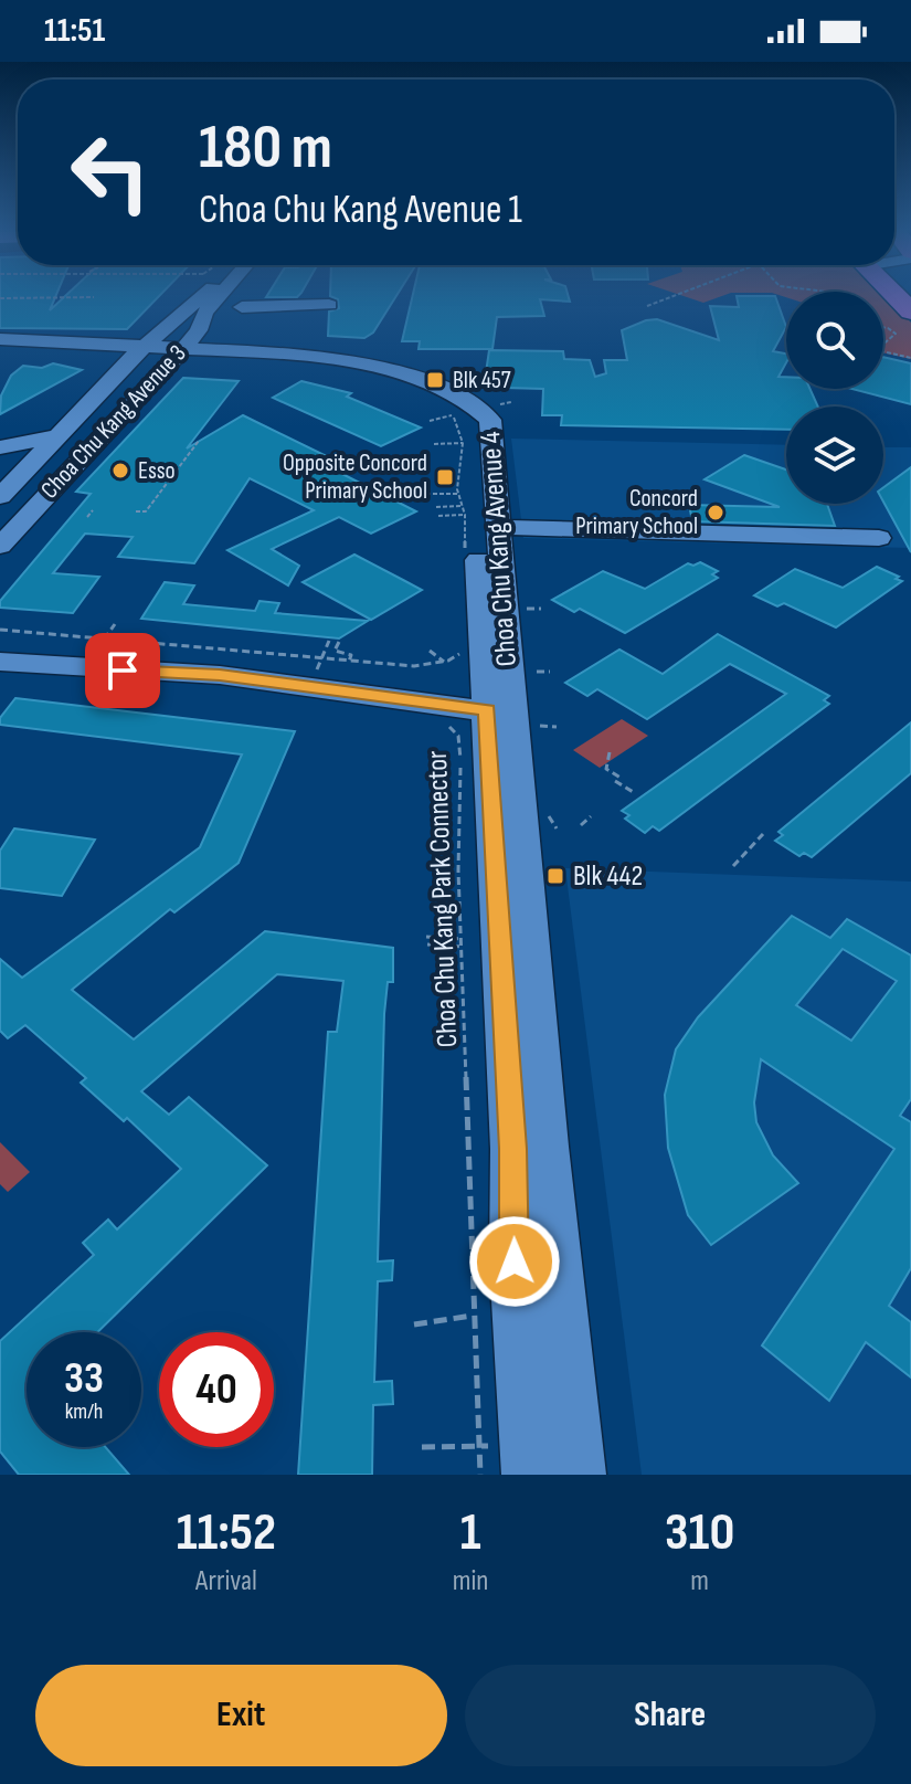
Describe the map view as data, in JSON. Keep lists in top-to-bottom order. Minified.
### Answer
{"streets":{"street":["Choa Chu Kang Avenue 3","Choa Chu Kang Avenue 4"],"path":["Choa Chu Kang Park Connector"]},"crossings":[["Choa Chu Kang Avenue 3","Choa Chu Kang Avenue 4"],["Choa Chu Kang Avenue 4","Choa Chu Kang Park Connector"]],"places":{"transit":["Blk 457","Opposite Concord Primary School","Blk 442"],"other":["Esso","Concord Primary School"]},"page":{"status":"11:51","turn":["180 m","Choa Chu Kang Avenue 1"],"speed":"33 km/h","limit":"40","eta":["11:52","Arrival","1","min","310","m"],"buttons":["Exit","Share"]}}
